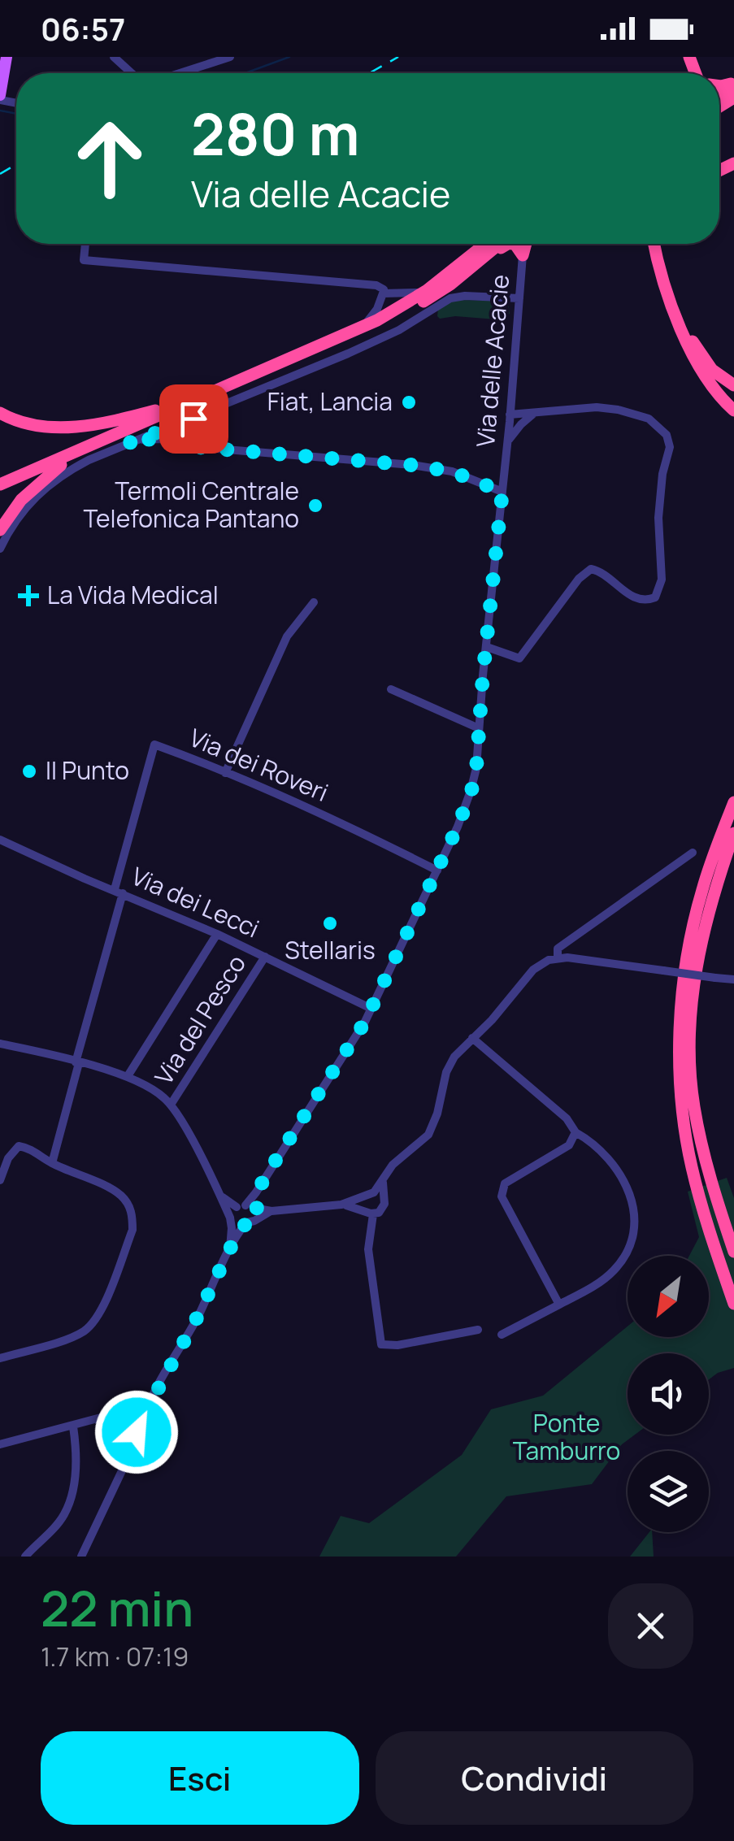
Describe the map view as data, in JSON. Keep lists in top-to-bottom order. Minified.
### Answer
{"streets":{"street":["Via delle Acacie","Via dei Roveri","Via dei Lecci","Via del Pesco"]},"crossings":[["Via delle Acacie","Via dei Roveri"],["Via delle Acacie","Via dei Lecci"],["Via dei Roveri","Via dei Lecci"],["Via dei Lecci","Via del Pesco"]],"parks":["Ponte Tamburro"],"places":{"other":["Fiat, Lancia","Termoli Centrale Telefonica Pantano","Il Punto","Stellaris"],"health":["La Vida Medical"]},"north":"bottom left","page":{"status":"06:57","turn":["280 m","Via delle Acacie"],"heading":["22 min","1.7 km · 07:19"],"buttons":["Esci","Condividi"]}}
